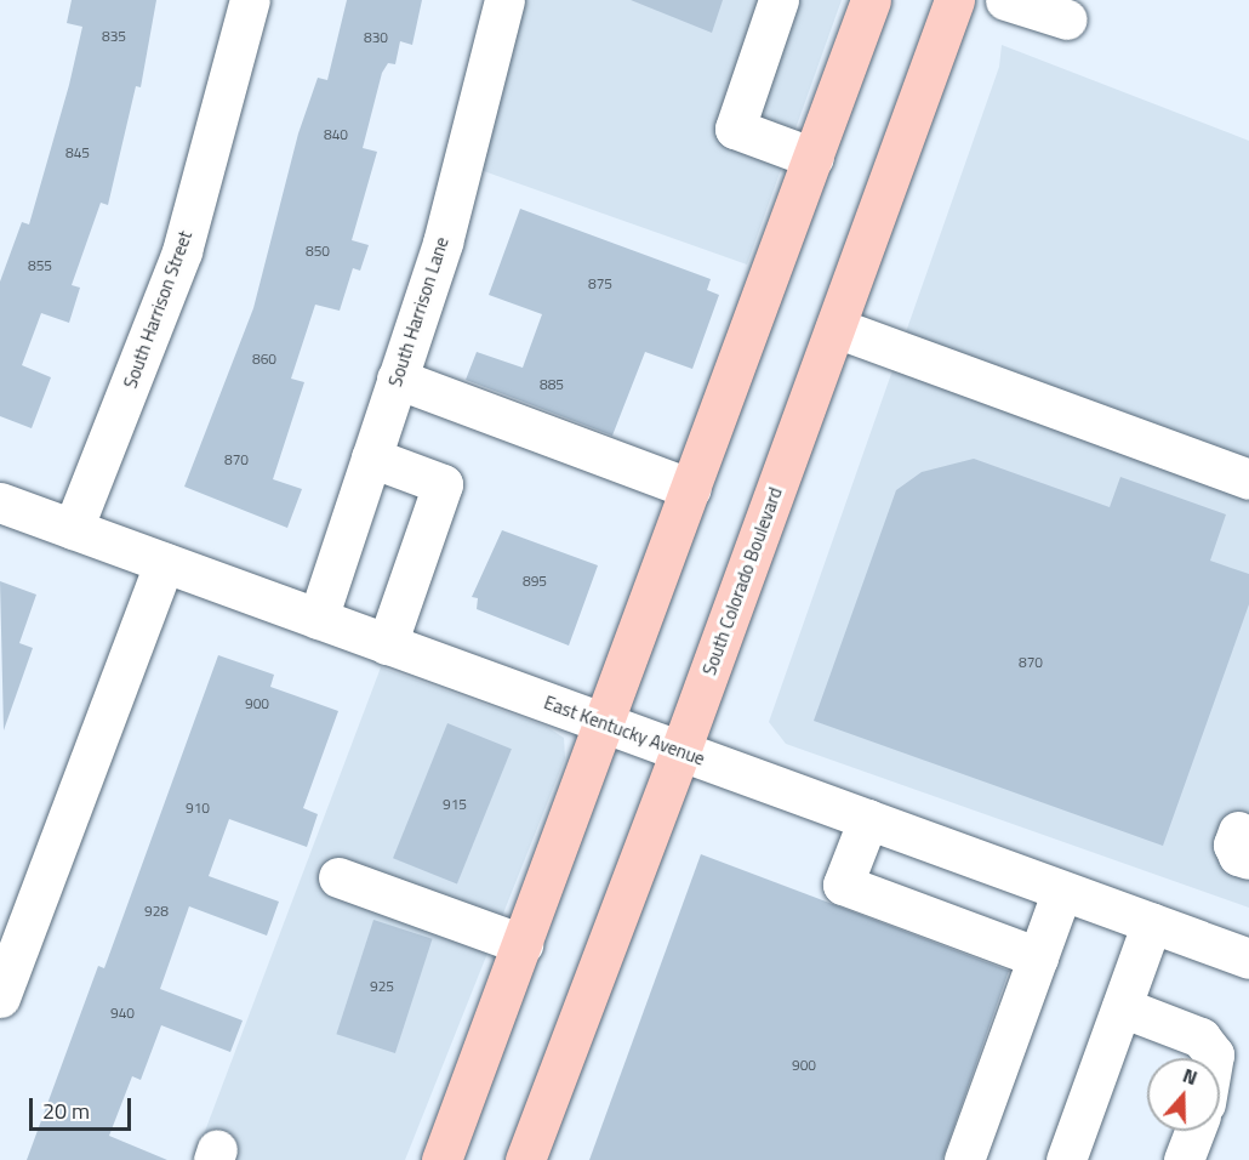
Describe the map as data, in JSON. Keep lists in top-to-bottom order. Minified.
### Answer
{"streets":{"main road":["South Colorado Boulevard"],"street":["South Harrison Street","South Harrison Lane","East Kentucky Avenue"]},"crossings":[["South Harrison Street","East Kentucky Avenue"],["South Harrison Lane","East Kentucky Avenue"],["South Colorado Boulevard","East Kentucky Avenue"]],"house_numbers":["835","830","840","845","850","855","875","860","885","870","895","870","900","915","910","928","925","940","900"],"scale_bar":"20 m","north":"top"}
